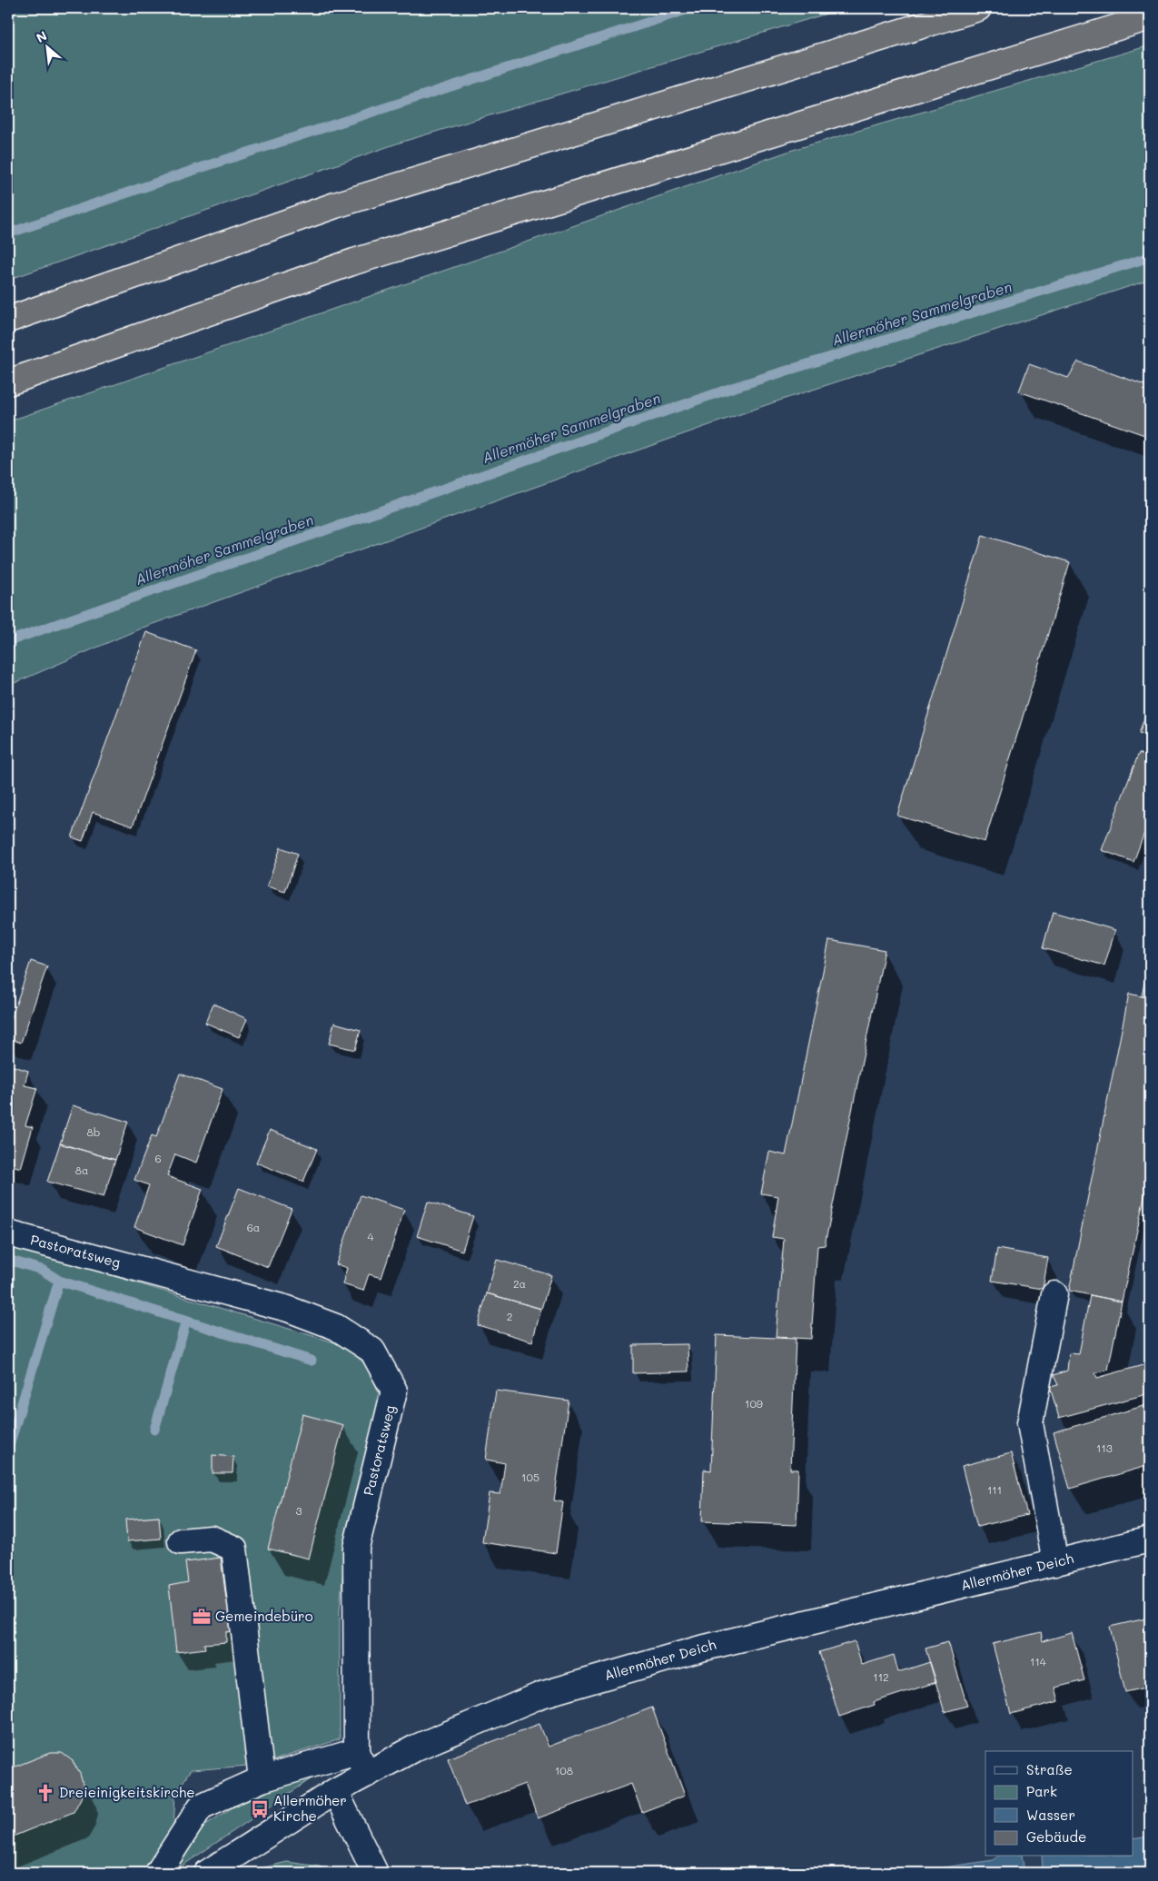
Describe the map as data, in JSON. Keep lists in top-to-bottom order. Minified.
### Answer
{"streets":{"street":["Pastoratsweg","Allermöher Deich"]},"crossings":[["Pastoratsweg","Allermöher Deich"]],"water":["Allermöher Sammelgraben"],"places":{"office":["Gemeindebüro"],"church":["Dreieinigkeitskirche"],"bus stop":["Allermöher Kirche"]},"house_numbers":["8b","6","8a","6a","4","2a","2","109","113","105","111","3","114","112","108"],"legend":["Straße","Park","Wasser","Gebäude"],"north":"top left"}
